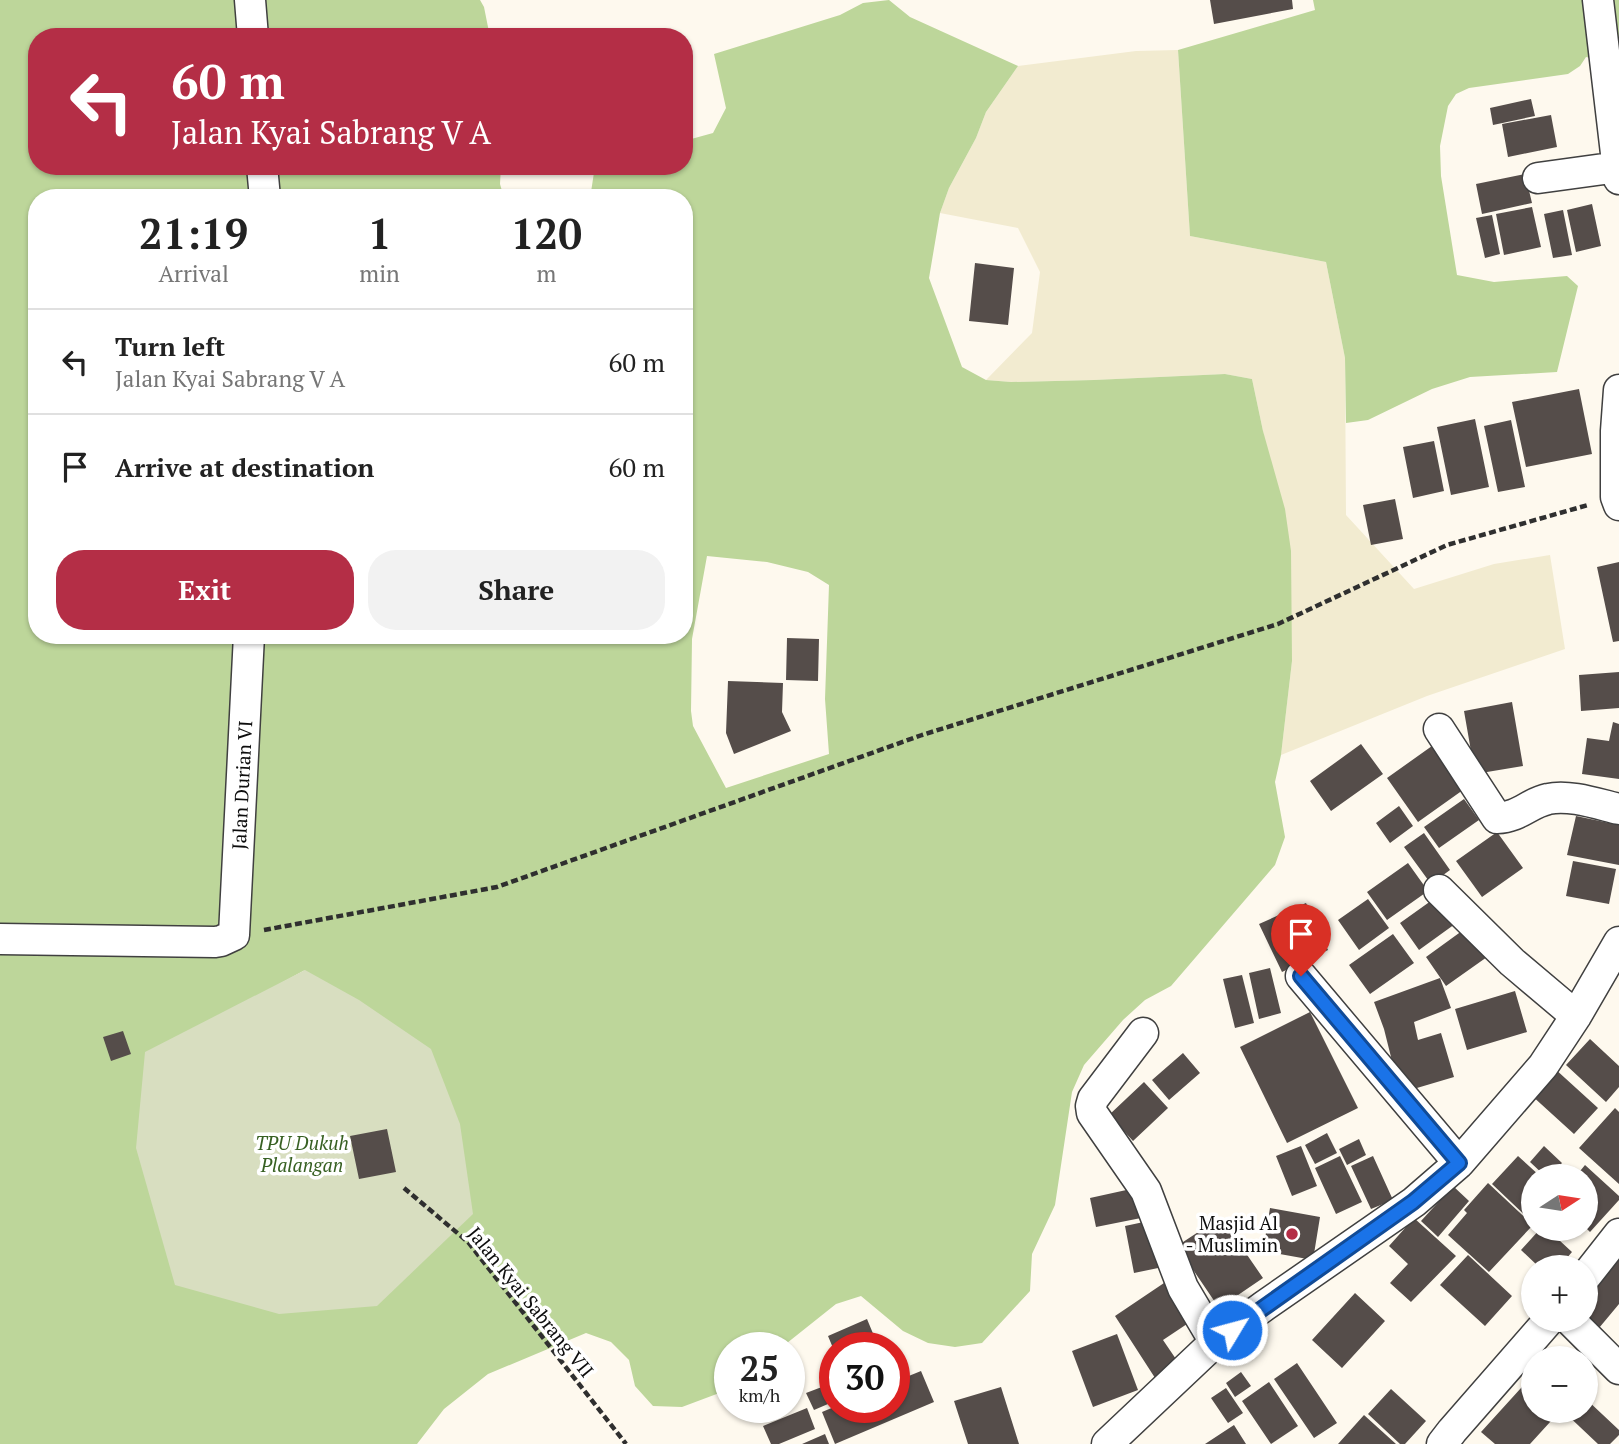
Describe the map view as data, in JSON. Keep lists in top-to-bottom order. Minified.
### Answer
{"streets":{"street":["Jalan Durian VI"],"path":["Jalan Kyai Sabrang VII"]},"parks":["TPU Dukuh Plalangan"],"places":["Masjid Al - Muslimin"],"north":"right","page":{"turn":["60 m","Jalan Kyai Sabrang V A"],"eta":["21:19","Arrival","1","min","120","m"],"list":[{"name":"Turn left","note":"Jalan Kyai Sabrang V A","value":"60 m"},{"name":"Arrive at destination","value":"60 m"}],"buttons":["Exit","Share"],"map_buttons":["+","−"],"speed":"25 km/h","limit":"30"}}
